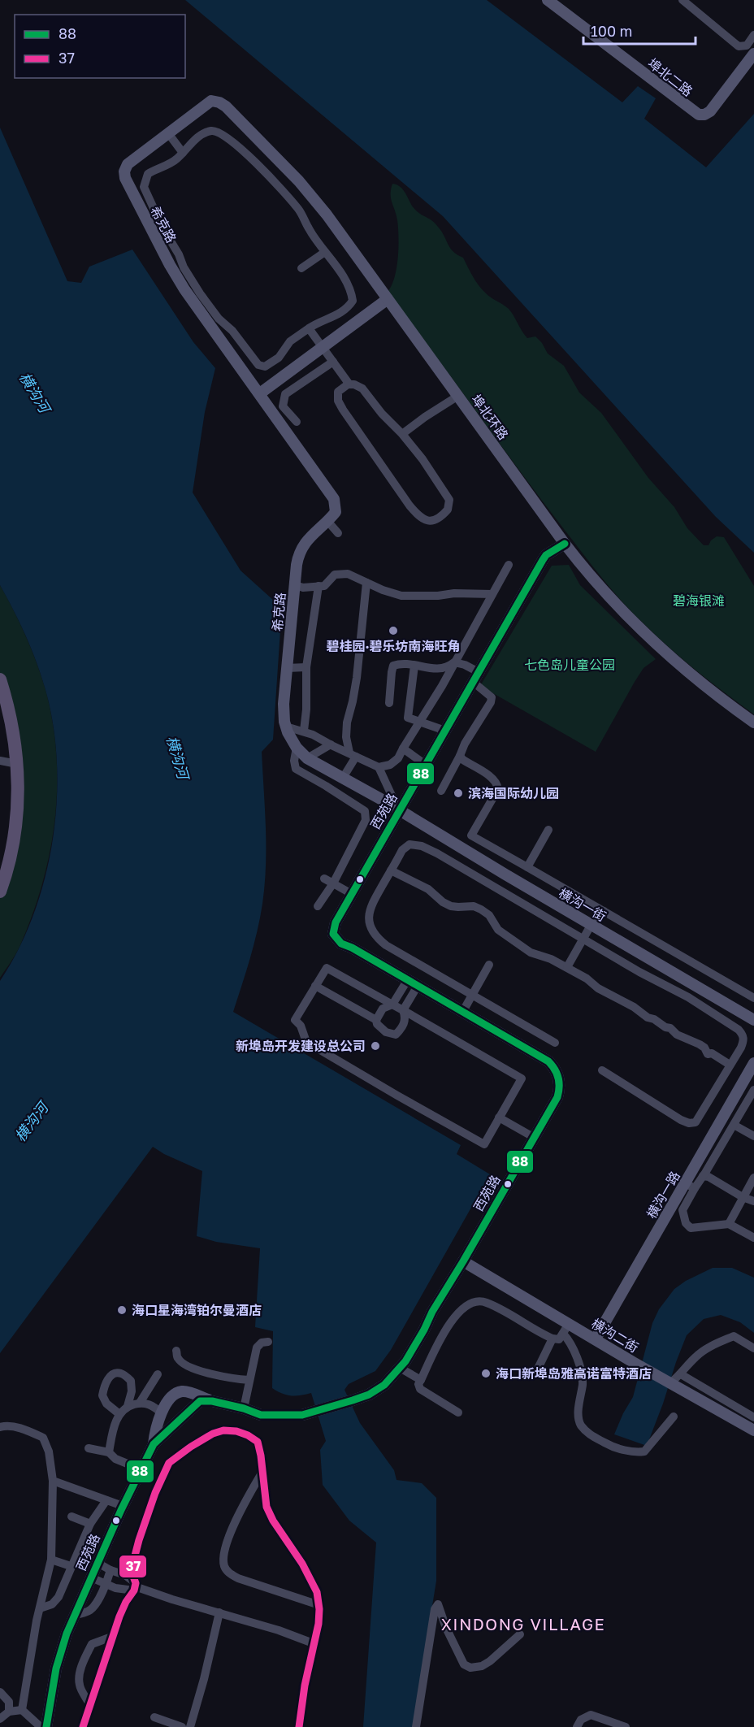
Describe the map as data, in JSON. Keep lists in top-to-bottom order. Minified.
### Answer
{"streets":{"main road":["埠北二路","希克路","埠北环路","西苑路","横沟一街","横沟一路","横沟二街"]},"crossings":[["希克路","埠北环路"],["希克路","西苑路"],["希克路","横沟一街"],["埠北环路","西苑路"],["西苑路","横沟一街"],["西苑路","横沟二街"],["横沟一路","横沟二街"]],"districts":["XINDONG VILLAGE"],"water":["横沟河"],"parks":["碧海银滩","七色岛儿童公园"],"places":["碧桂园·碧乐坊南海旺角","滨海国际幼儿园","新埠岛开发建设总公司","海口星海湾铂尔曼酒店","海口新埠岛雅高诺富特酒店"],"lines":["transit line 88","transit line 37"],"legend":["88","37"],"scale_bar":"100 m"}
